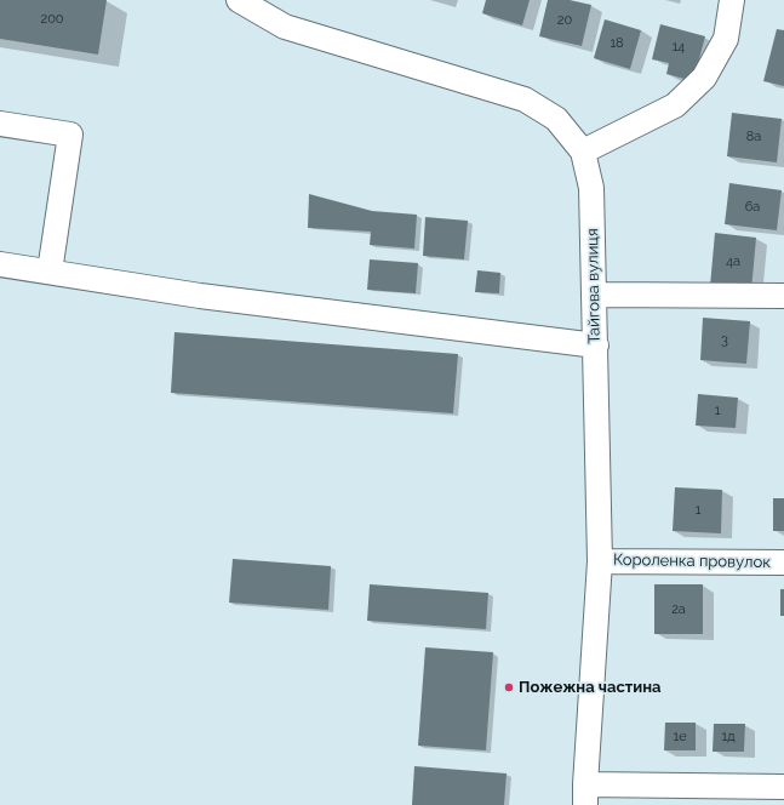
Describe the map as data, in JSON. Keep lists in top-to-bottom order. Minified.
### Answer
{"streets":{"street":["Тайгова вулиця","Короленка провулок"]},"crossings":[["Тайгова вулиця","Короленка провулок"]],"places":["Пожежна частина"],"house_numbers":["200","20","18","14","8а","6а","4а","3","1","1","2а","1е","1д"]}
